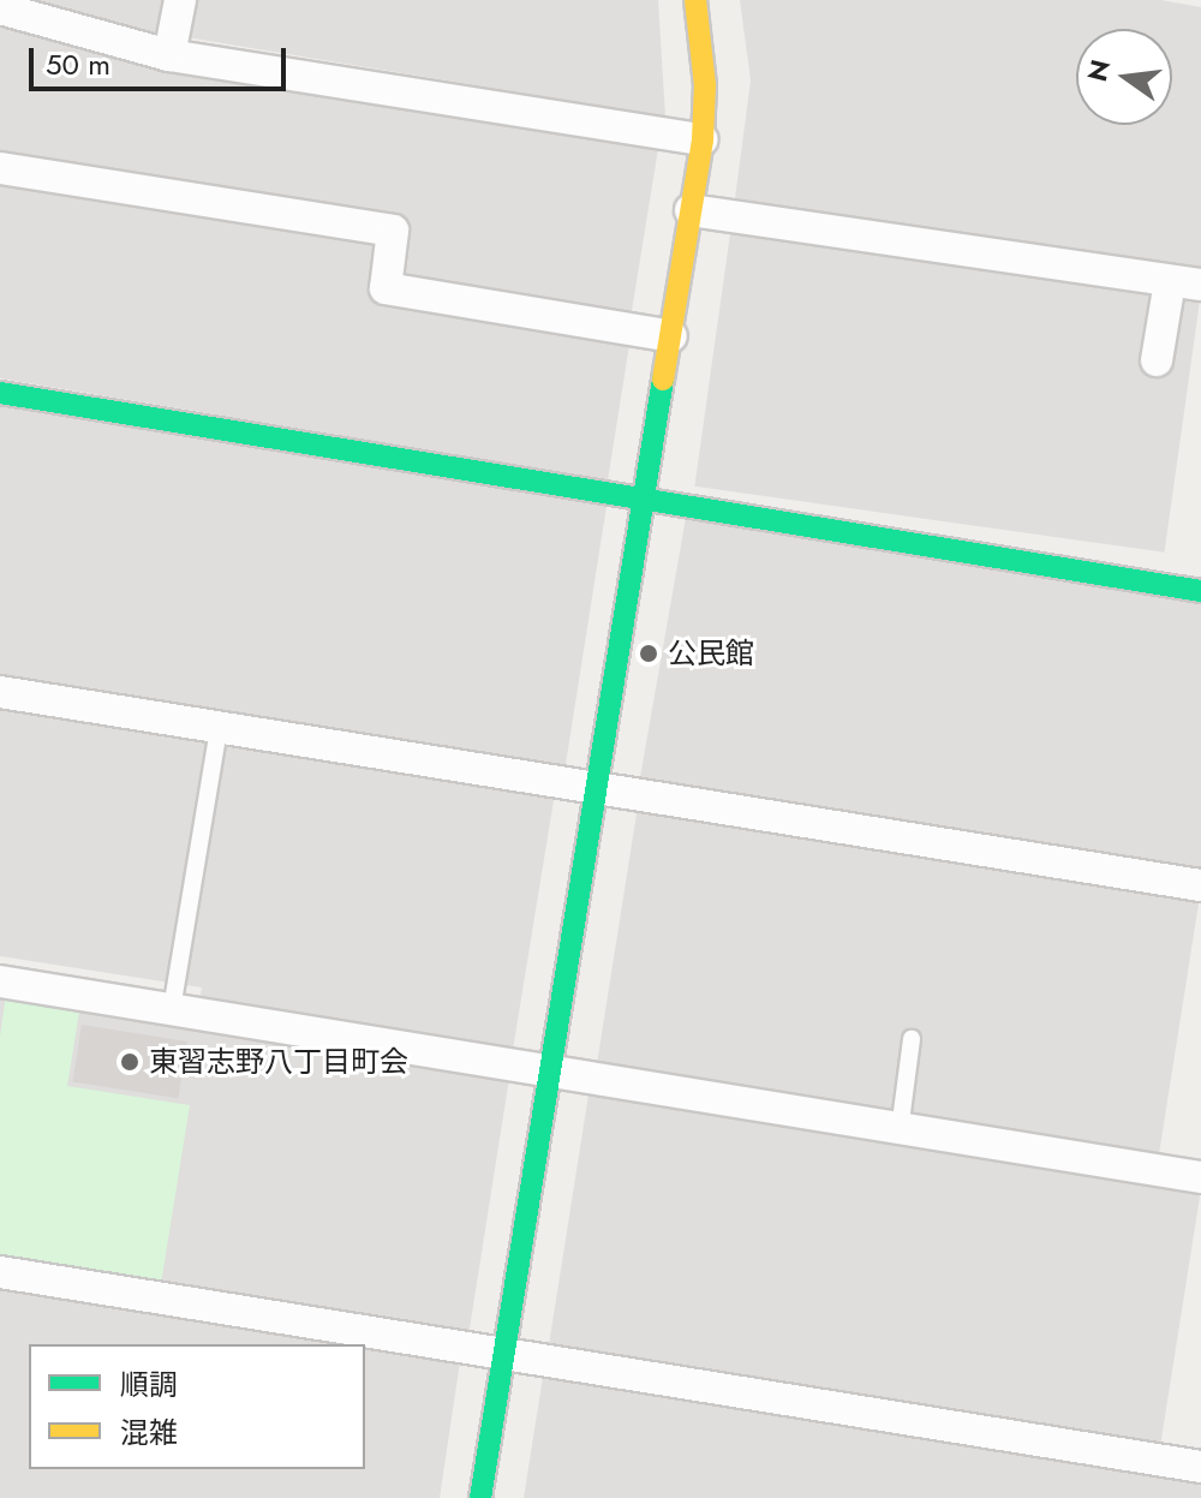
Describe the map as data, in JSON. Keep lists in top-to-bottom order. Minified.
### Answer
{"places":["公民館","東習志野八丁目町会"],"legend":["順調","混雑"],"scale_bar":"50 m","north":"left"}
